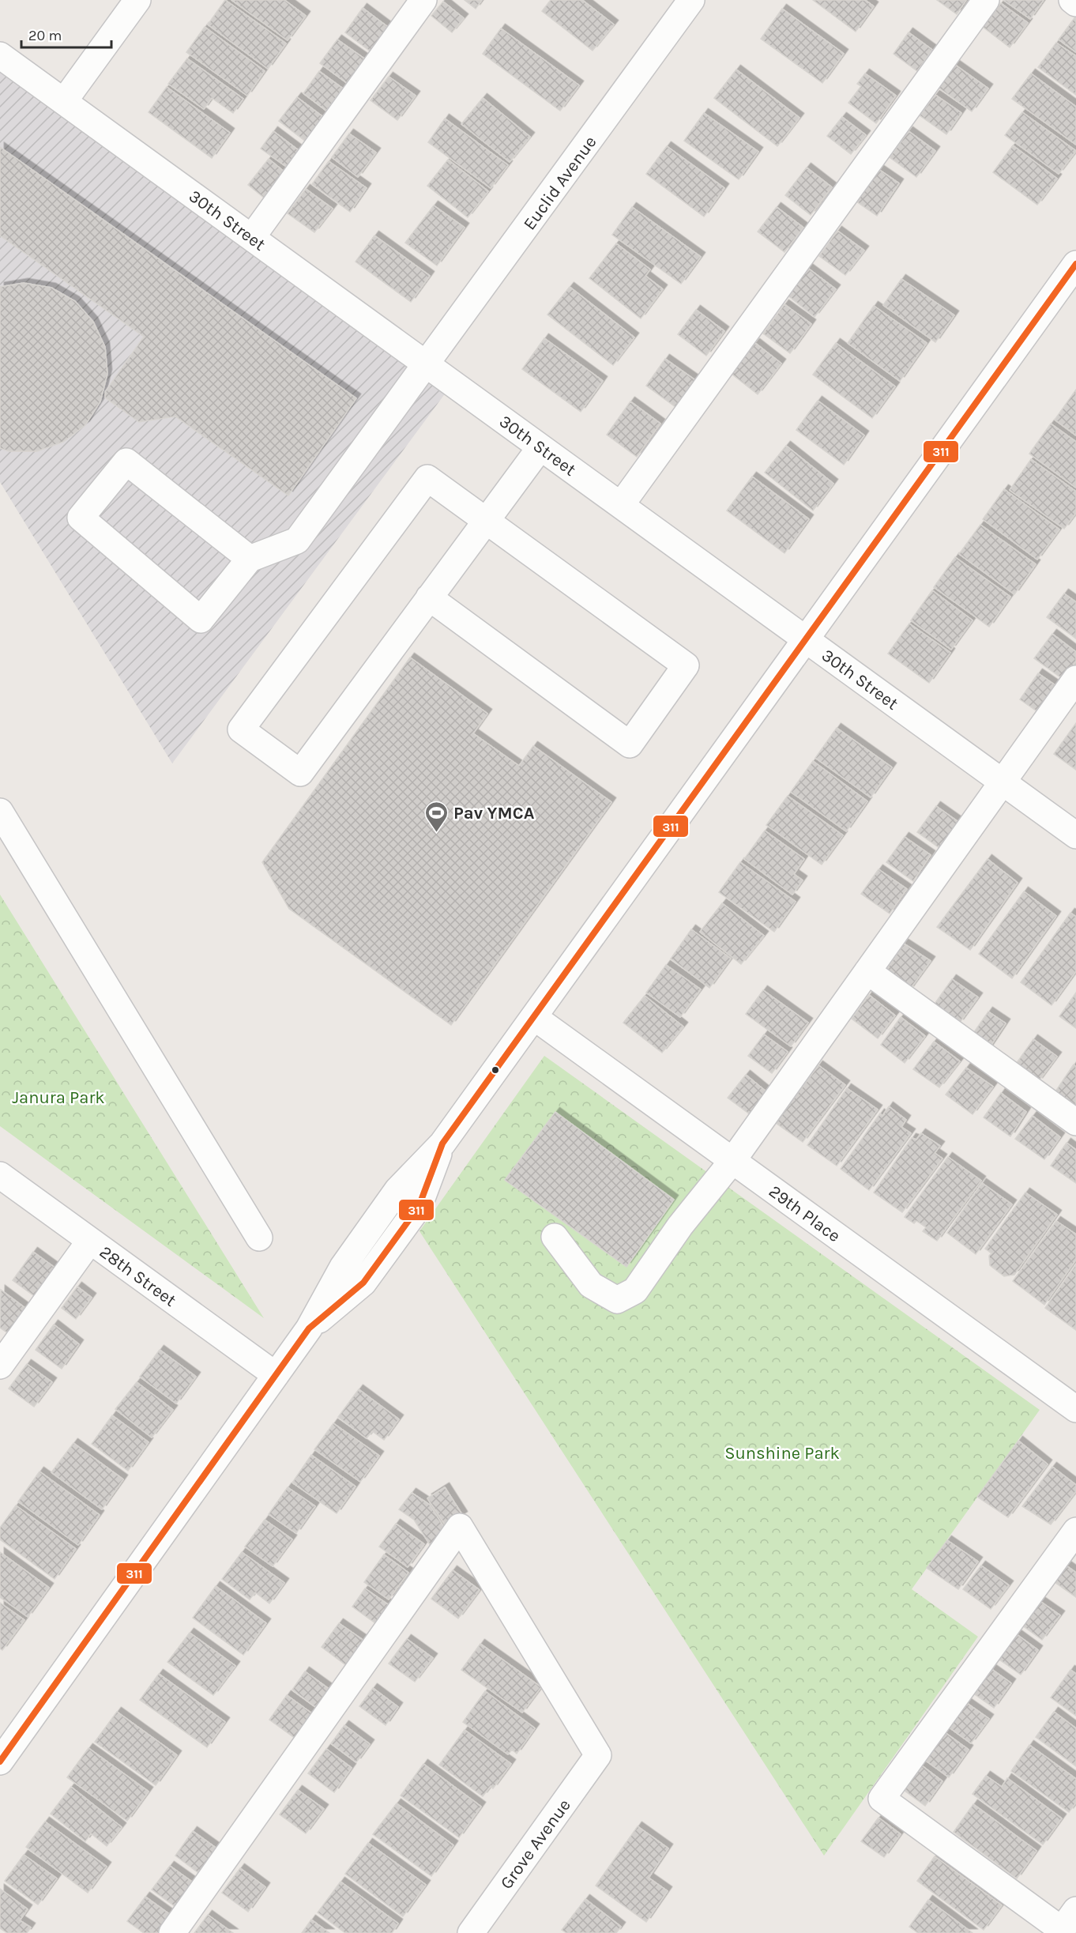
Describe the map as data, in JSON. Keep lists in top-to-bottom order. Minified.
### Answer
{"streets":{"street":["Euclid Avenue","30th Street","29th Place","28th Street","Grove Avenue"]},"crossings":[["Euclid Avenue","30th Street"]],"parks":["Janura Park","Sunshine Park"],"places":{"sports":["Pav YMCA"]},"lines":["transit line 311"],"scale_bar":"20 m"}
